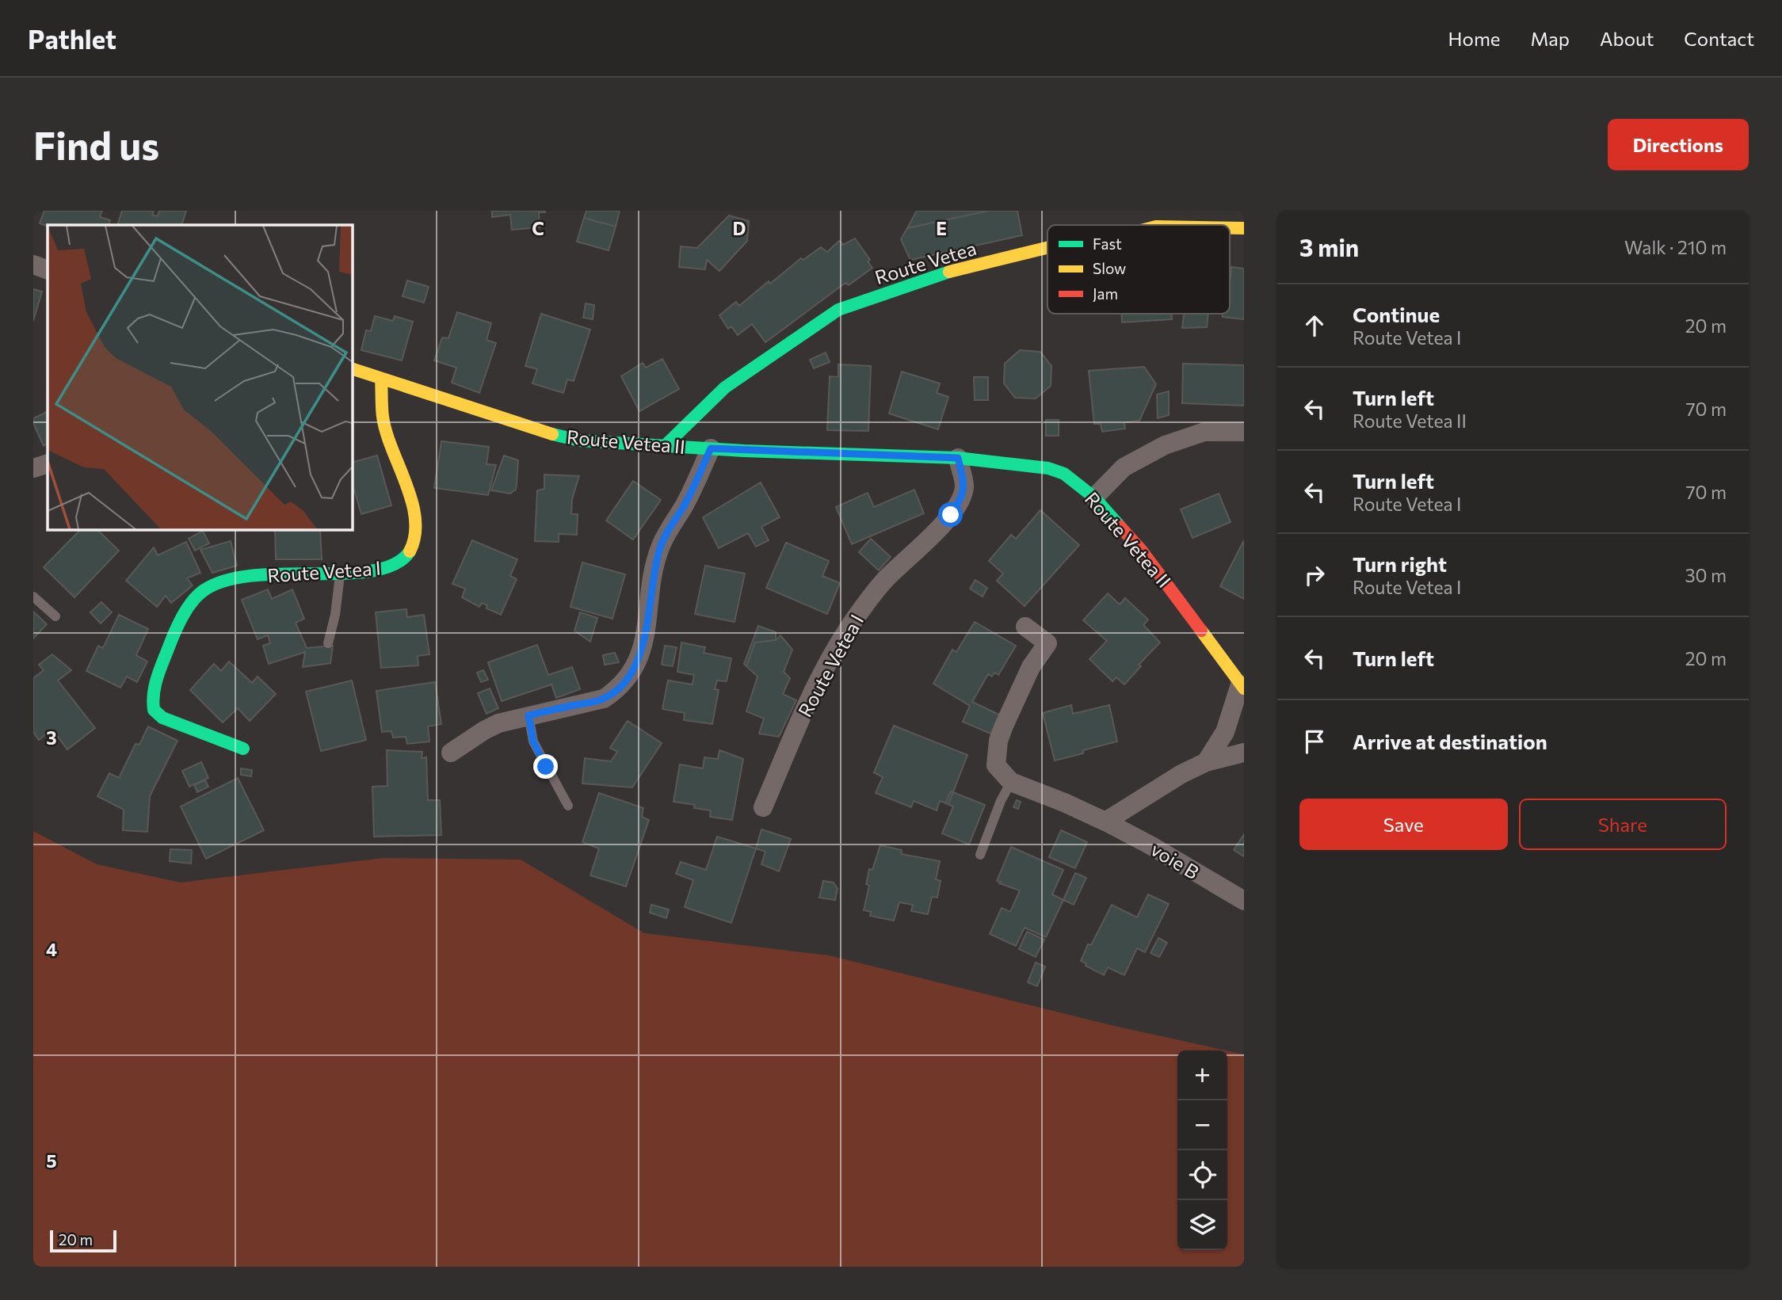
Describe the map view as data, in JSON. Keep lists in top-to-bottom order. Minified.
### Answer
{"streets":{"street":["Route Vetea","Route Vetea II","Route Vetea I","voie B"]},"crossings":[["Route Vetea","Route Vetea II"],["Route Vetea II","Route Vetea I"]],"legend":["Fast","Slow","Jam"],"scale_bar":"20 m","page":{"header":"Pathlet","nav":["Home","Map","About","Contact"],"buttons":["Directions",["Save","Share"]],"title":"Find us","heading":["3 min","Walk · 210 m"],"list":[["Continue","Route Vetea I","20 m"],["Turn left","Route Vetea II","70 m"],["Turn left","Route Vetea I","70 m"],["Turn right","Route Vetea I","30 m"],["Turn left","20 m"],"Arrive at destination"],"map_buttons":["+","−"],"scale":"20 m"},"grid":{"columns":["C","D","E"],"rows":["3","4","5"]}}
